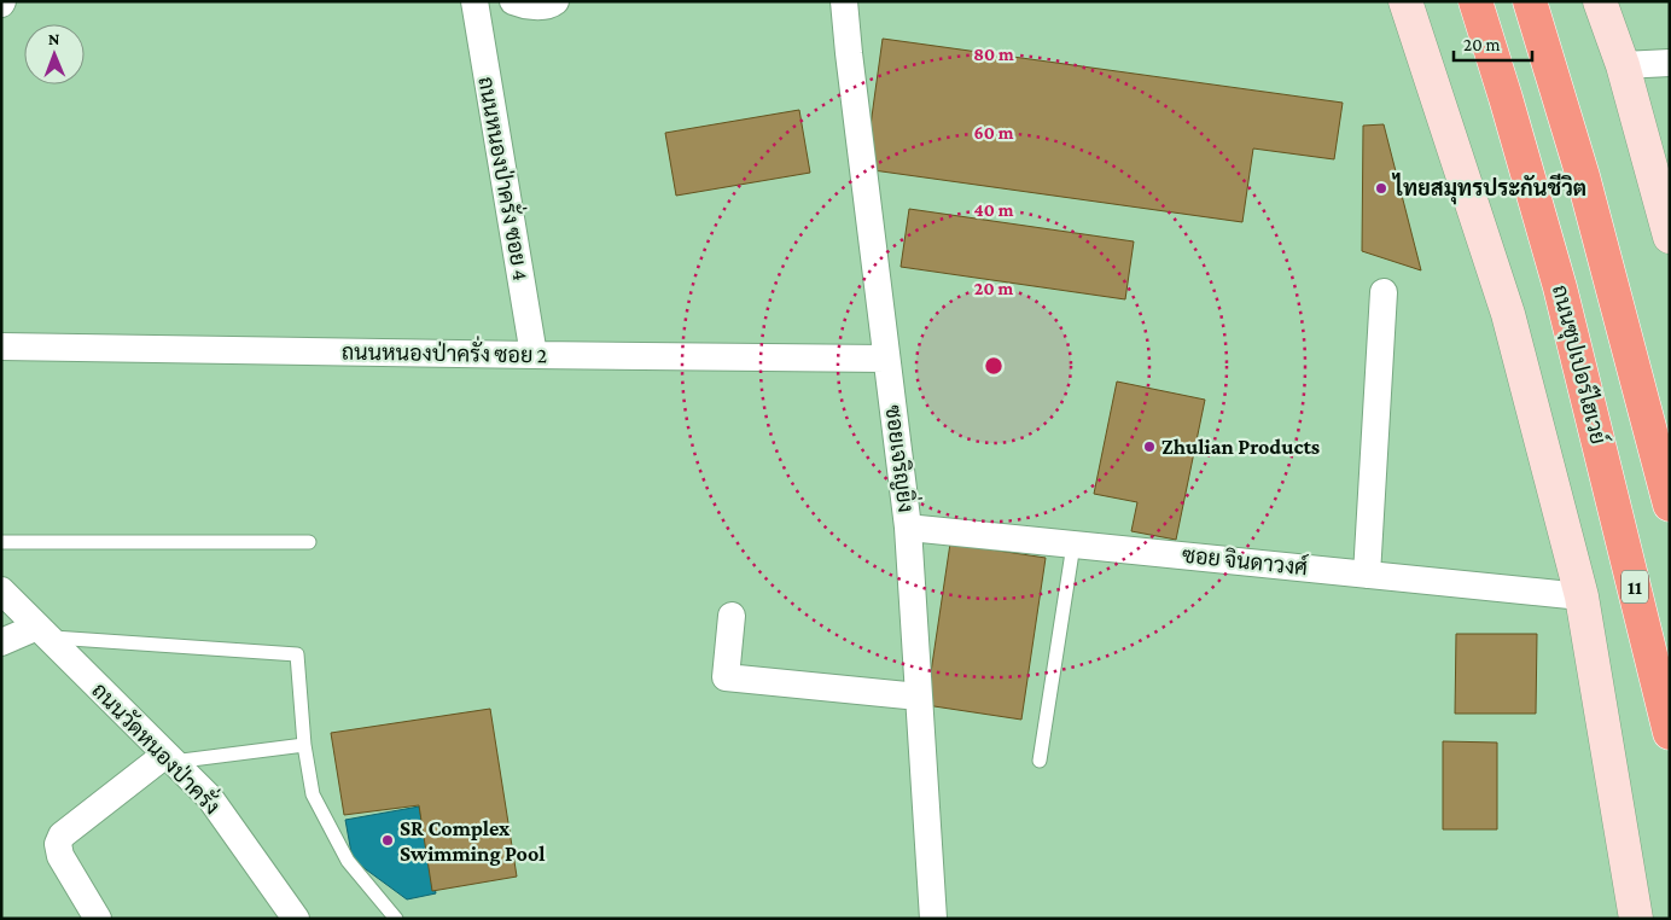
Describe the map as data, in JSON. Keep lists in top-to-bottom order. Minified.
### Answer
{"streets":{"highway":["ถนนซุปเปอร์ไฮเวย์","11"],"street":["ถนนหนองป่าครั่ง ซอย 4","ถนนหนองป่าครั่ง ซอย 2","ซอยเจริญยิ่ง","ซอย จินดาวงศ์","ถนนวัดหนองป่าครั่ง"]},"crossings":[["ถนนหนองป่าครั่ง ซอย 4","ถนนหนองป่าครั่ง ซอย 2"],["ถนนหนองป่าครั่ง ซอย 2","ซอยเจริญยิ่ง"],["ซอยเจริญยิ่ง","ซอย จินดาวงศ์"]],"places":["ไทยสมุทรประกันชีวิต","Zhulian Products","SR Complex Swimming Pool"],"scale_bar":"20 m","north":"top","rings":["80 m","60 m","40 m","20 m"]}
